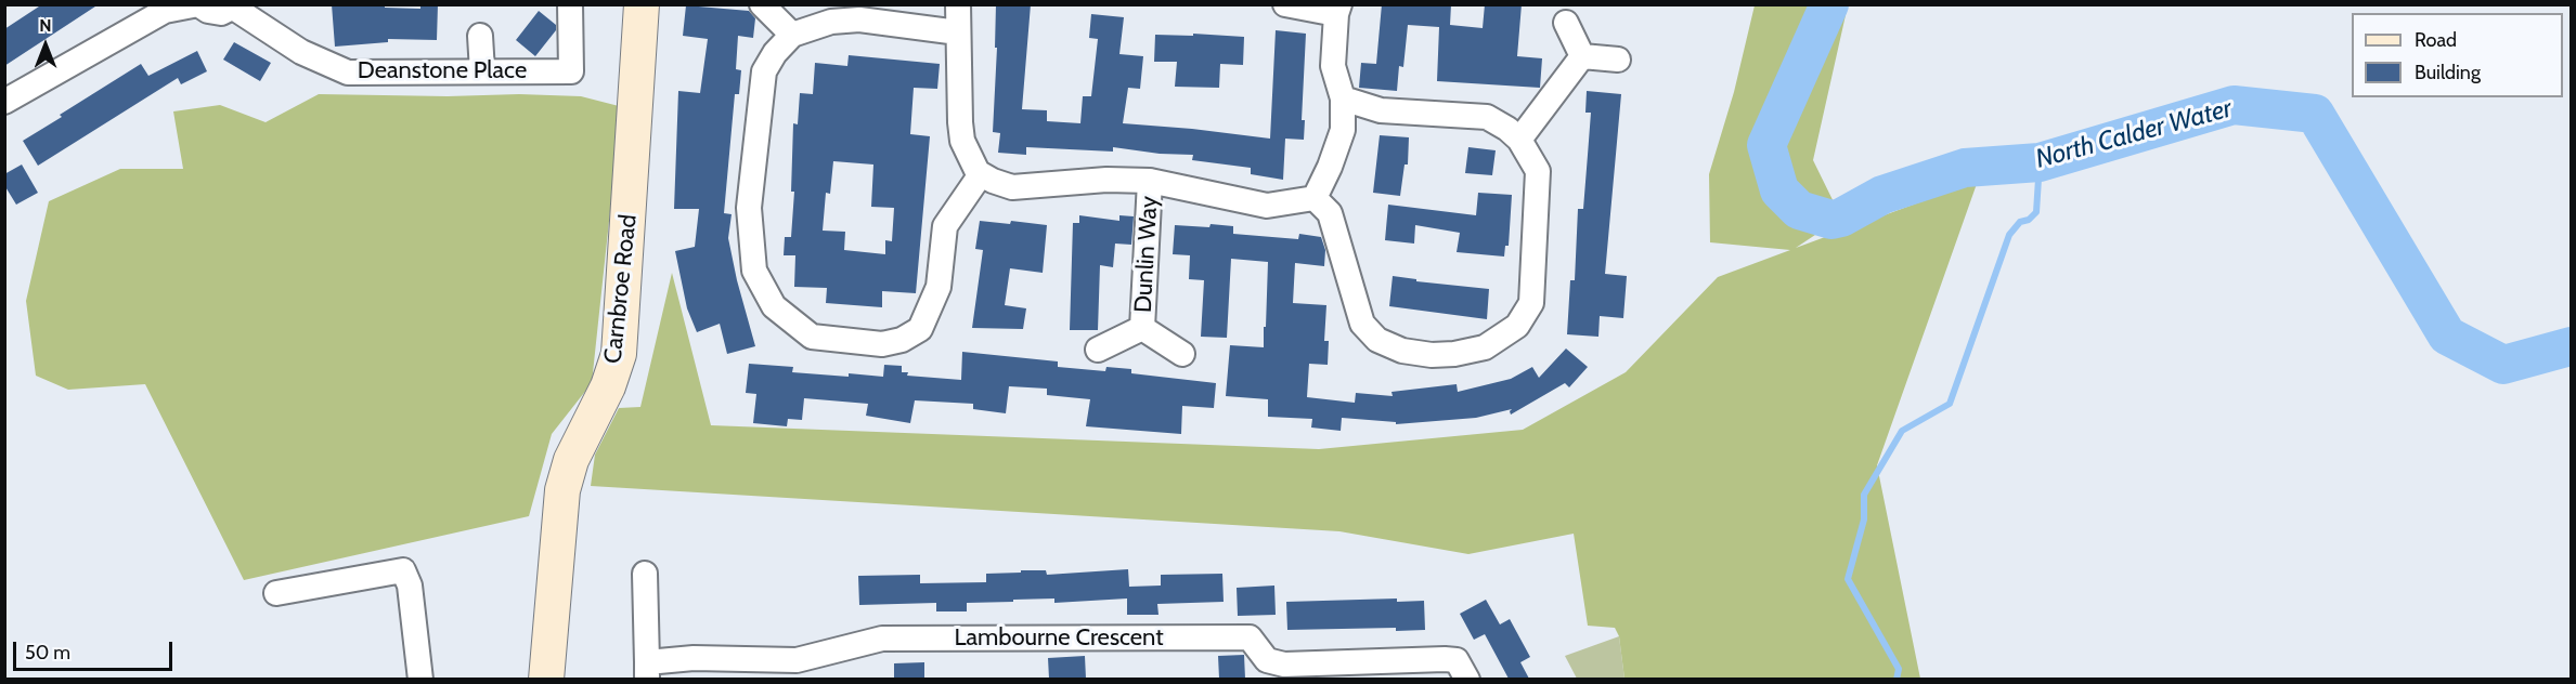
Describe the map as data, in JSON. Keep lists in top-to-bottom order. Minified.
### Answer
{"streets":{"street":["Deanstone Place","Dunlin Way","Carnbroe Road","Lambourne Crescent"]},"water":["North Calder Water"],"legend":["Road","Building"],"scale_bar":"50 m","north":"top"}
